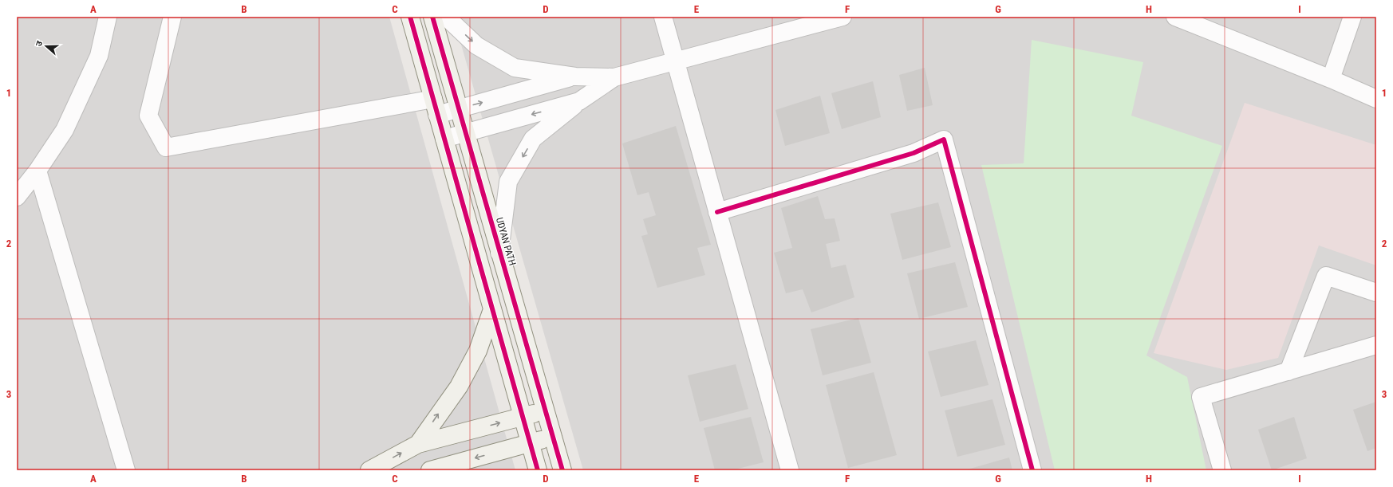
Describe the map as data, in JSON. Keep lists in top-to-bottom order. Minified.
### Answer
{"streets":{"main road":["UDYAN PATH"]},"north":"left","grid":{"columns":["A","B","C","D","E","F","G","H","I"],"rows":["1","2","3"]}}
